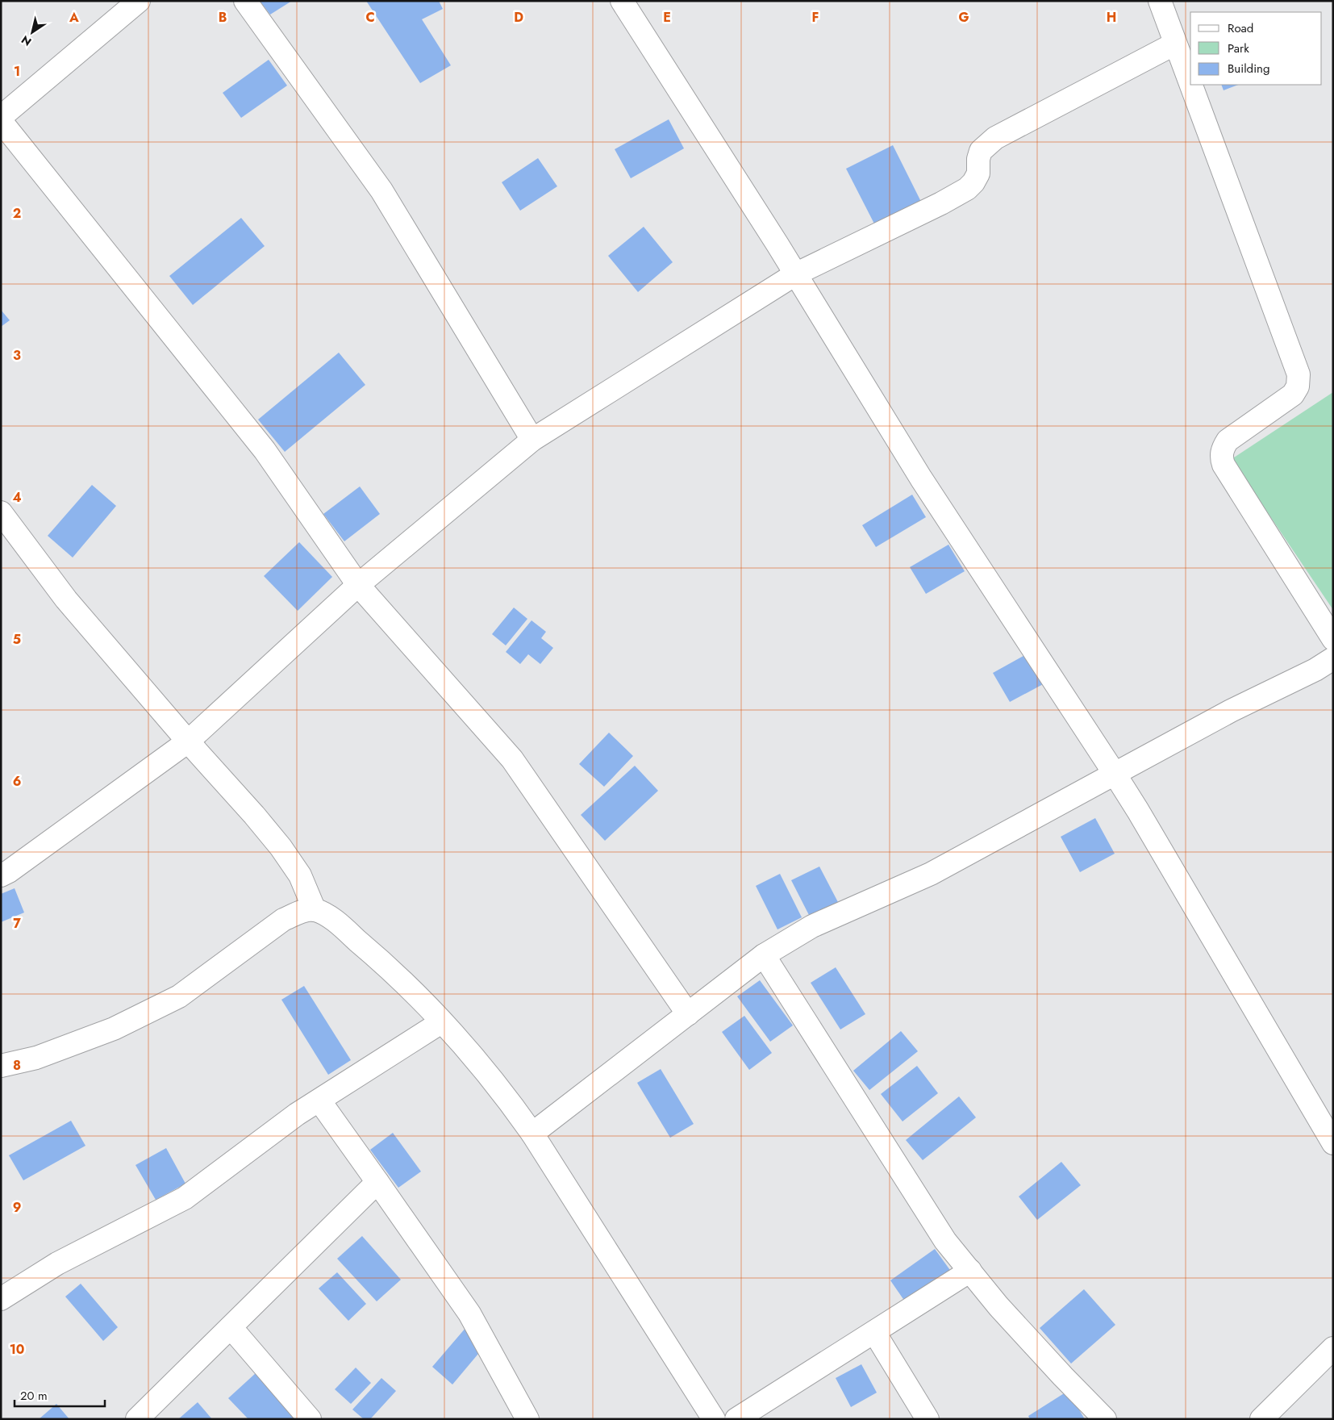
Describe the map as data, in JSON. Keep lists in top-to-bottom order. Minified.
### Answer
{"legend":["Road","Park","Building"],"scale_bar":"20 m","north":"bottom left","grid":{"columns":["A","B","C","D","E","F","G","H"],"rows":["1","2","3","4","5","6","7","8","9","10"]}}
